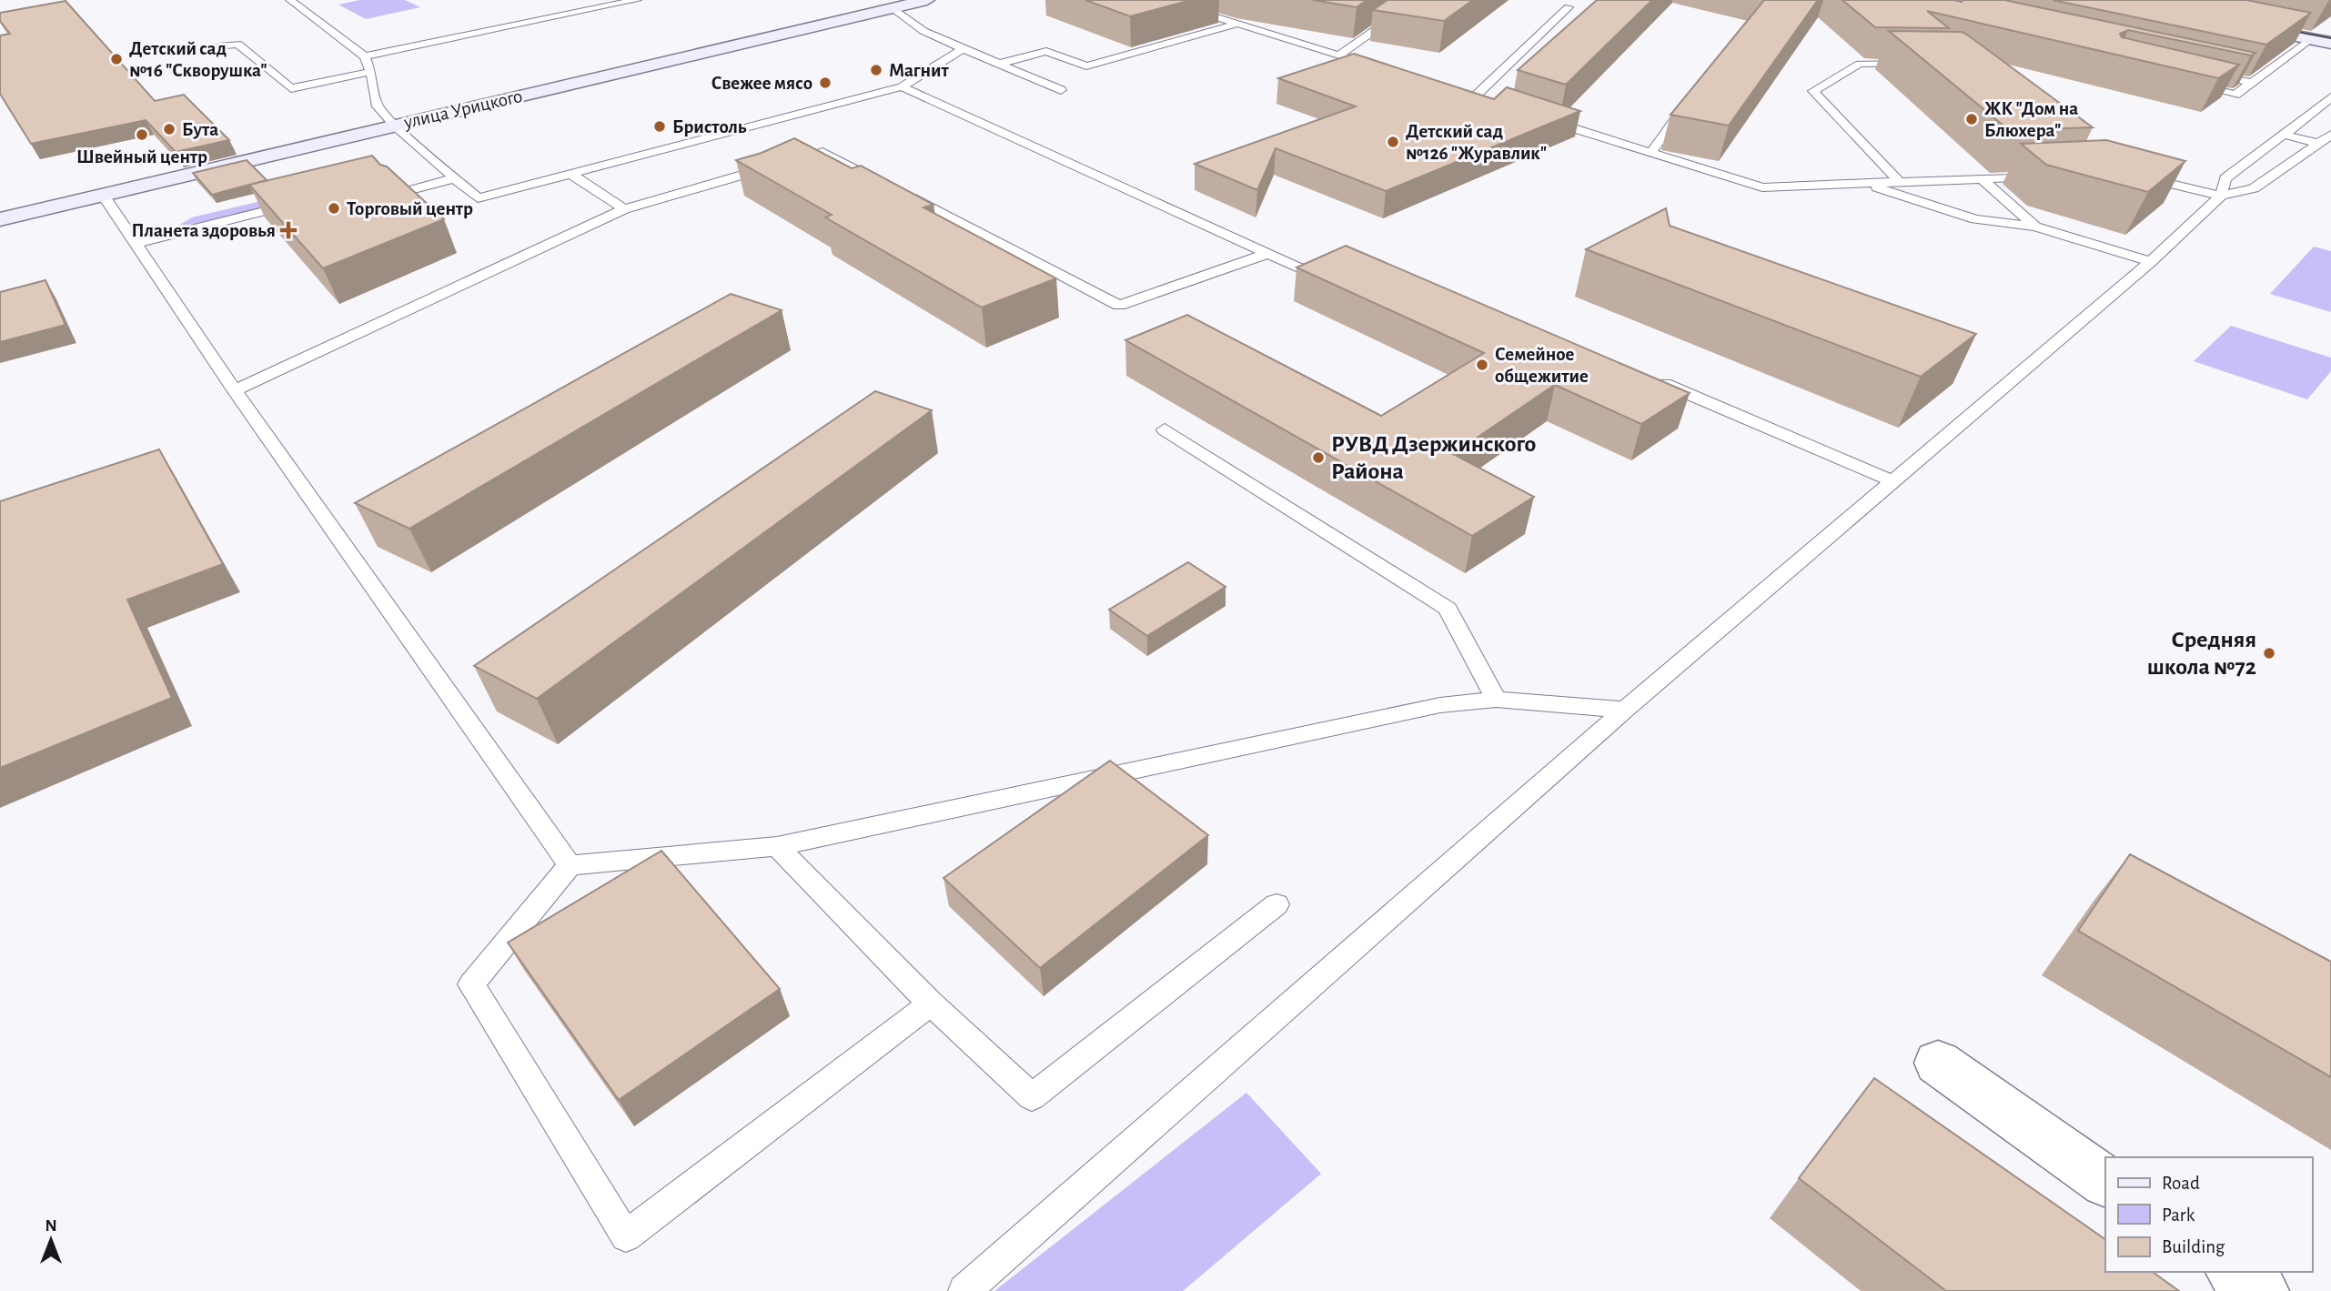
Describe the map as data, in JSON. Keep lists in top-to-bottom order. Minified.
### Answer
{"streets":{"street":["улица Урицкого"]},"places":{"other":["Детский сад №16 \"Скворушка\"","Магнит","Свежее мясо","ЖК \"Дом на Блюхера\"","Бристоль","Бута","Швейный центр","Детский сад №126 \"Журавлик\"","Торговый центр","Семейное общежитие","РУВД Дзержинского Района","Средняя школа №72"],"health":["Планета здоровья"]},"legend":["Road","Park","Building"],"north":"top"}
